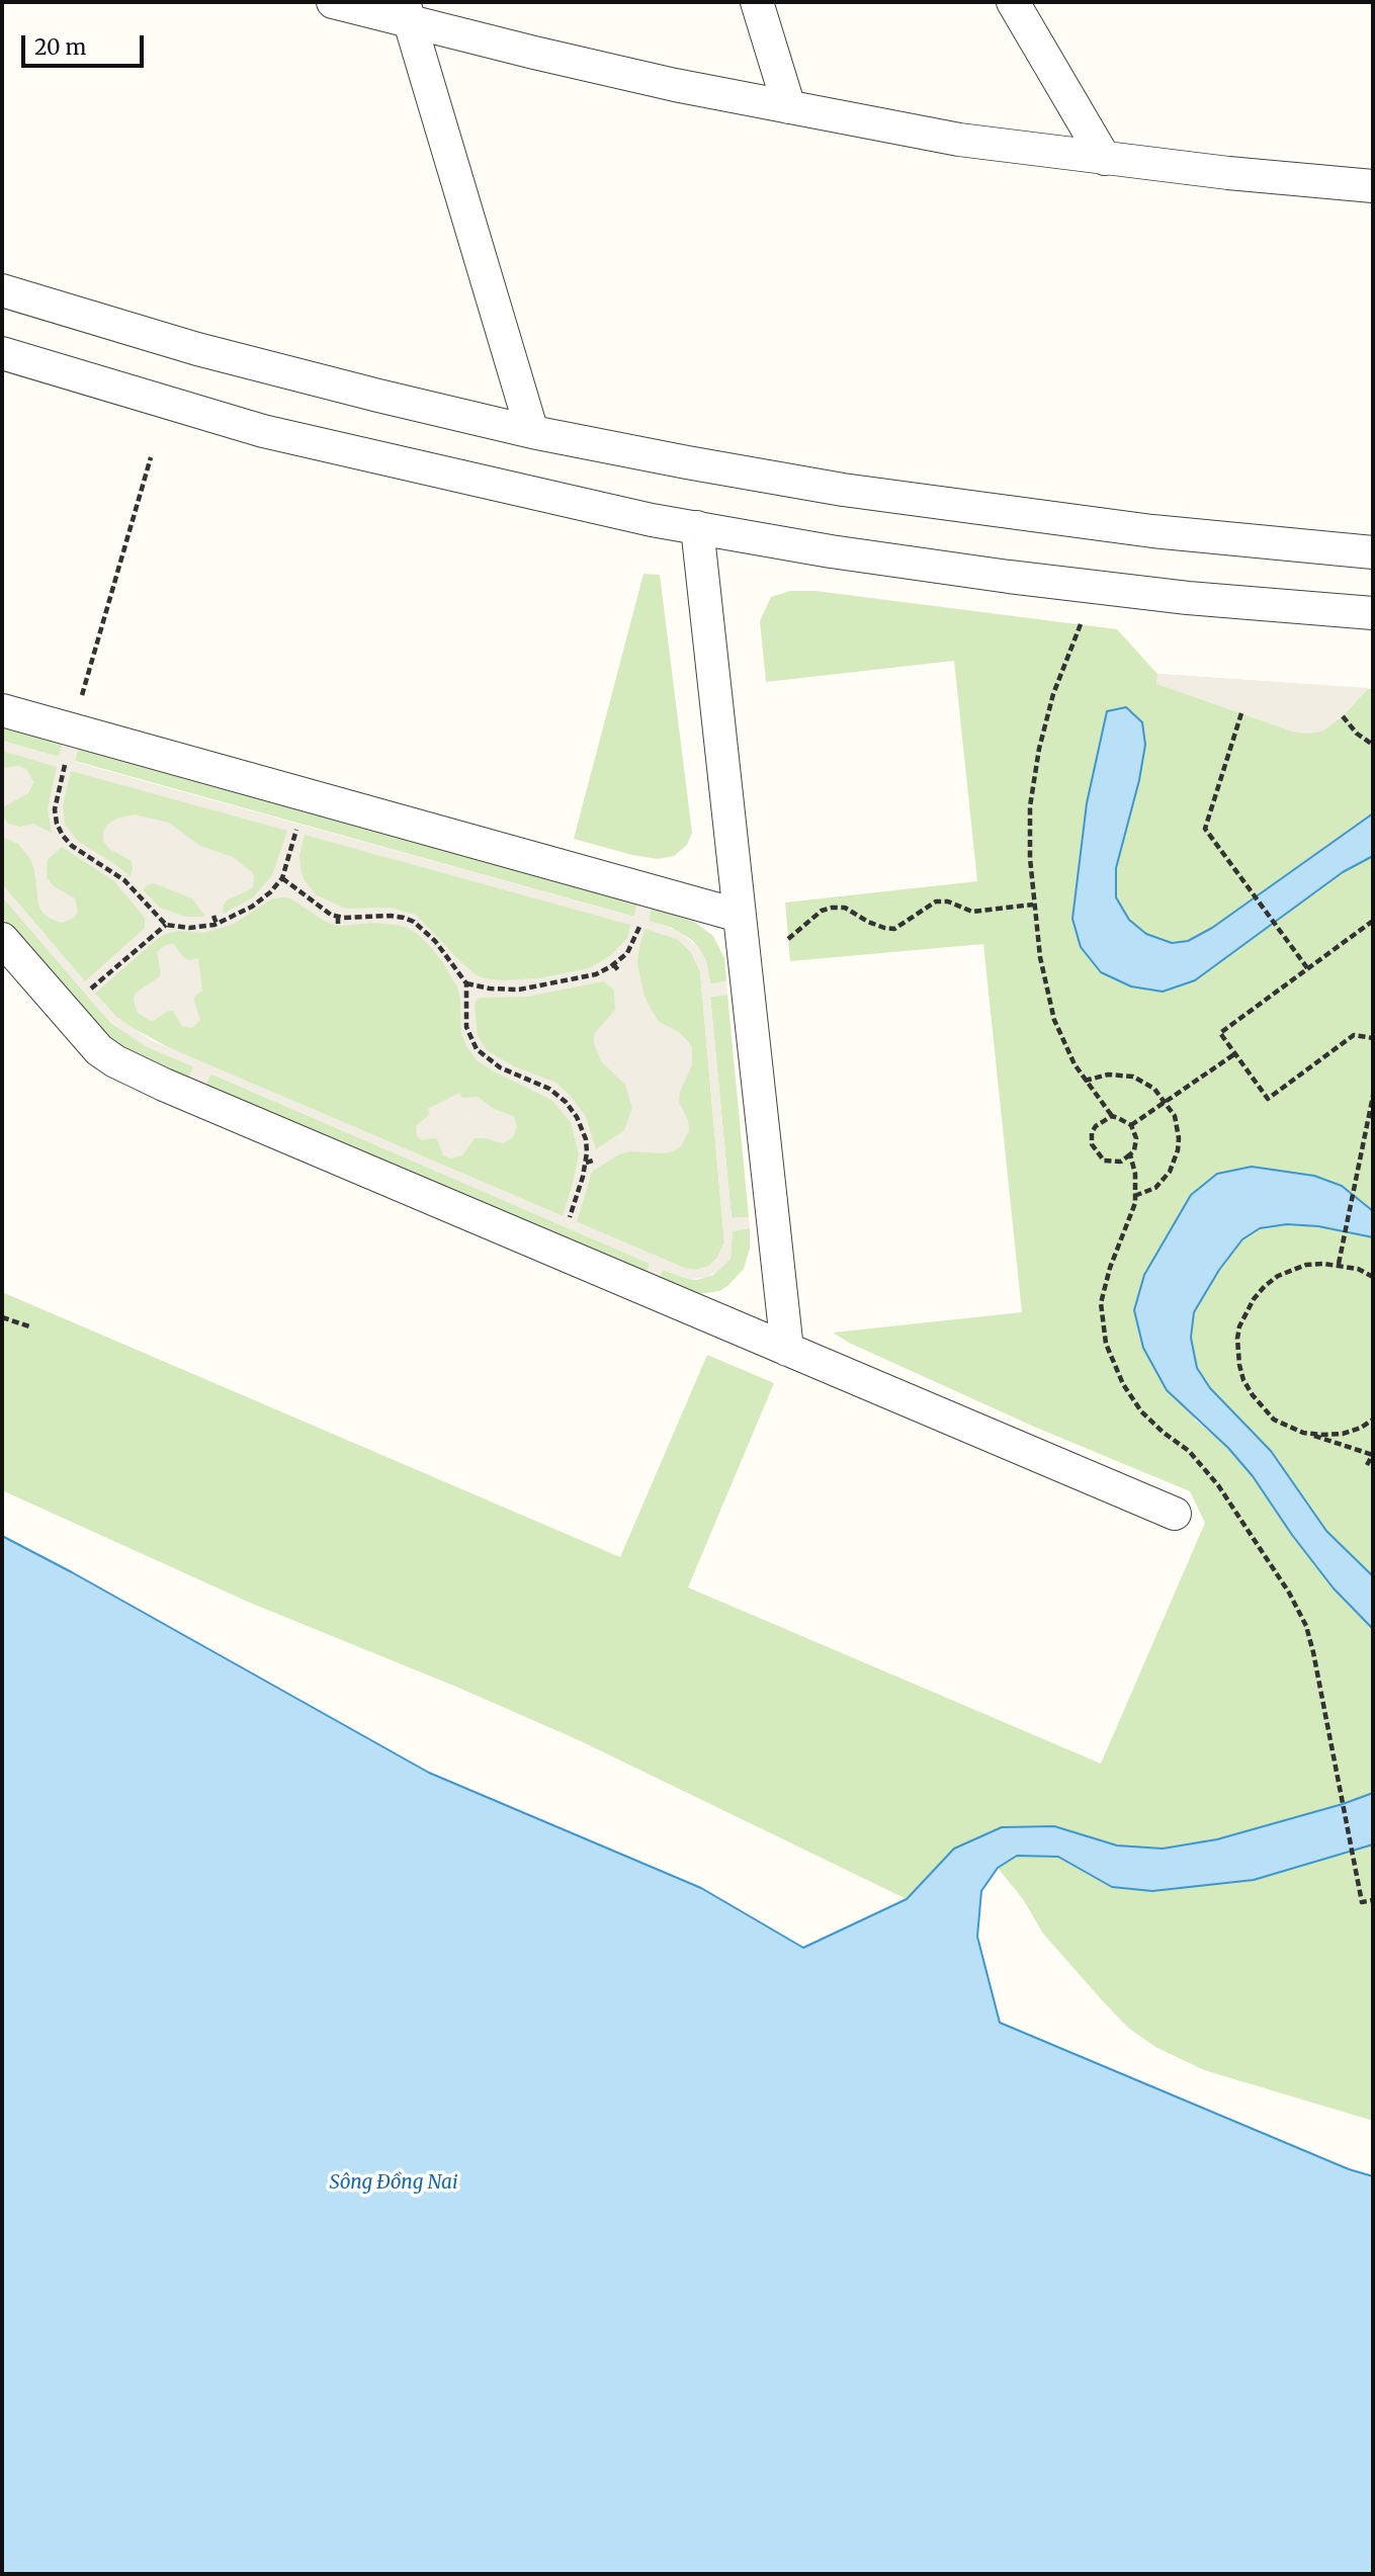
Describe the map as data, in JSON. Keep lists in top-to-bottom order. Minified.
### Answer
{"water":["Sông Đồng Nai"],"scale_bar":"20 m"}
